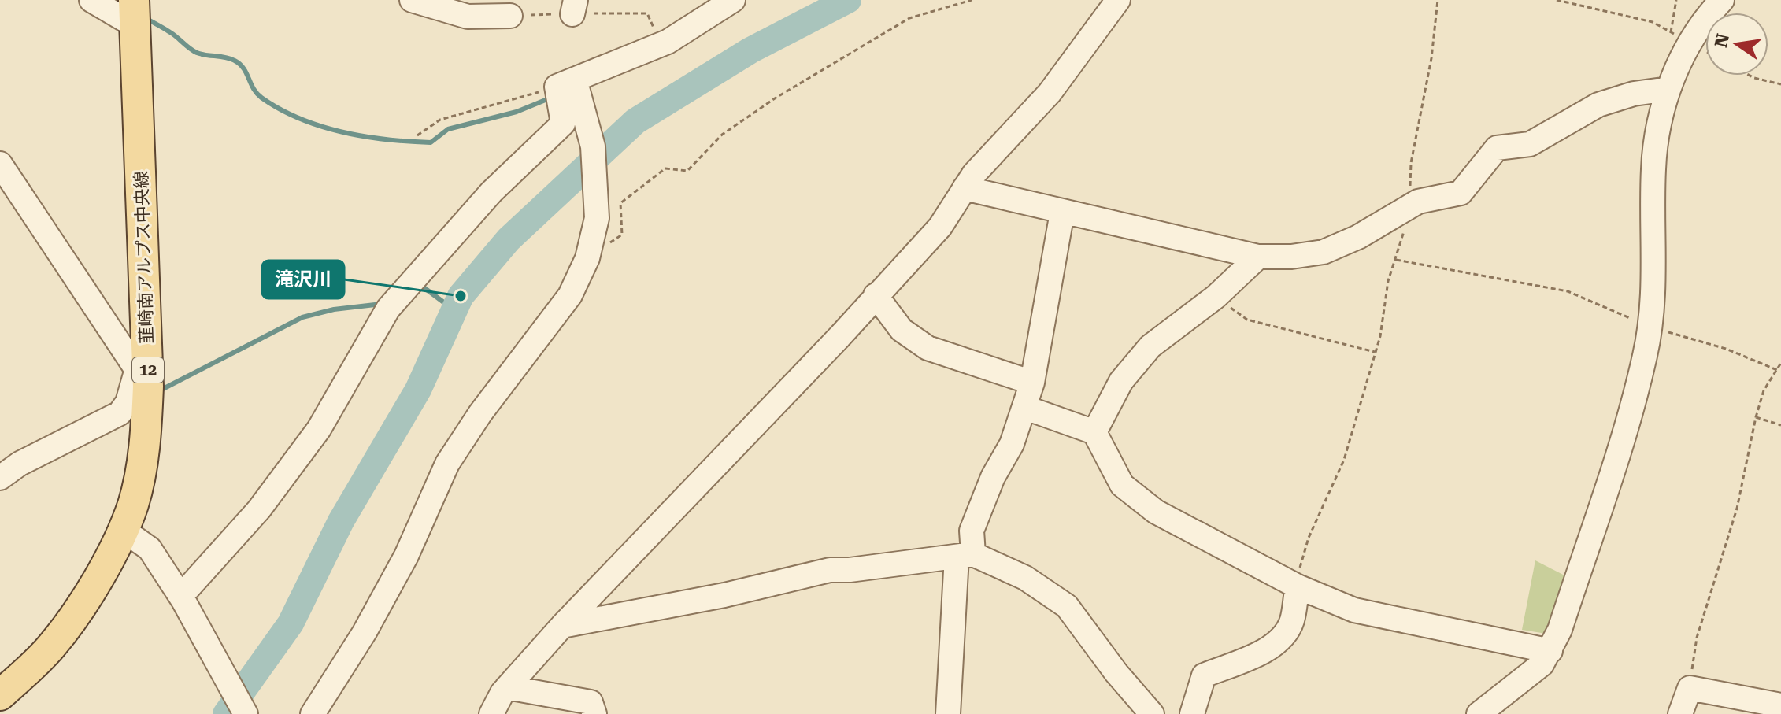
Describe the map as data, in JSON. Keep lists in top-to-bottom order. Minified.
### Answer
{"streets":{"main road":["韮崎南アルプス中央線","12"]},"places":["滝沢川"],"north":"left"}
